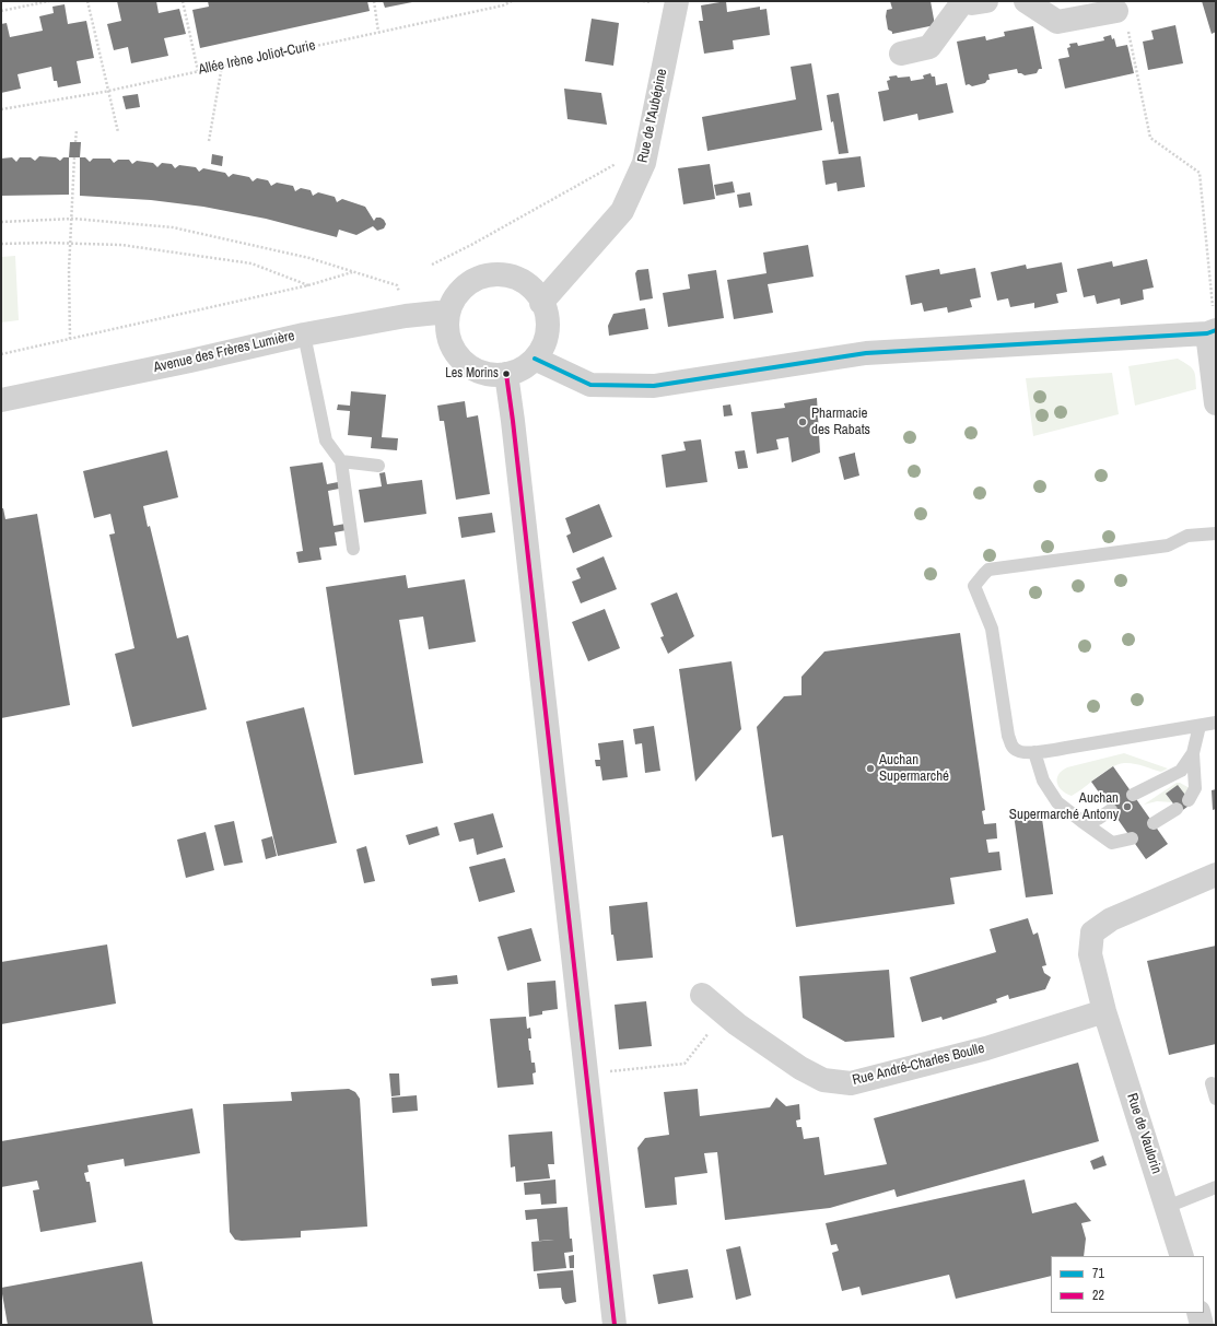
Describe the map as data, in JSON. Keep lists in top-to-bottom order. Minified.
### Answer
{"streets":{"street":["Rue de l'Aubépine","Avenue des Frères Lumière","Rue André-Charles Boulle","Rue de Vaulorin"],"path":["Allée Irène Joliot-Curie"]},"crossings":[["Rue de l'Aubépine","Avenue des Frères Lumière"],["Rue André-Charles Boulle","Rue de Vaulorin"]],"places":["Les Morins","Pharmacie des Rabats","Auchan Supermarché","Auchan Supermarché Antony"],"lines":["transit line 71","transit line 22"],"legend":["71","22"]}
